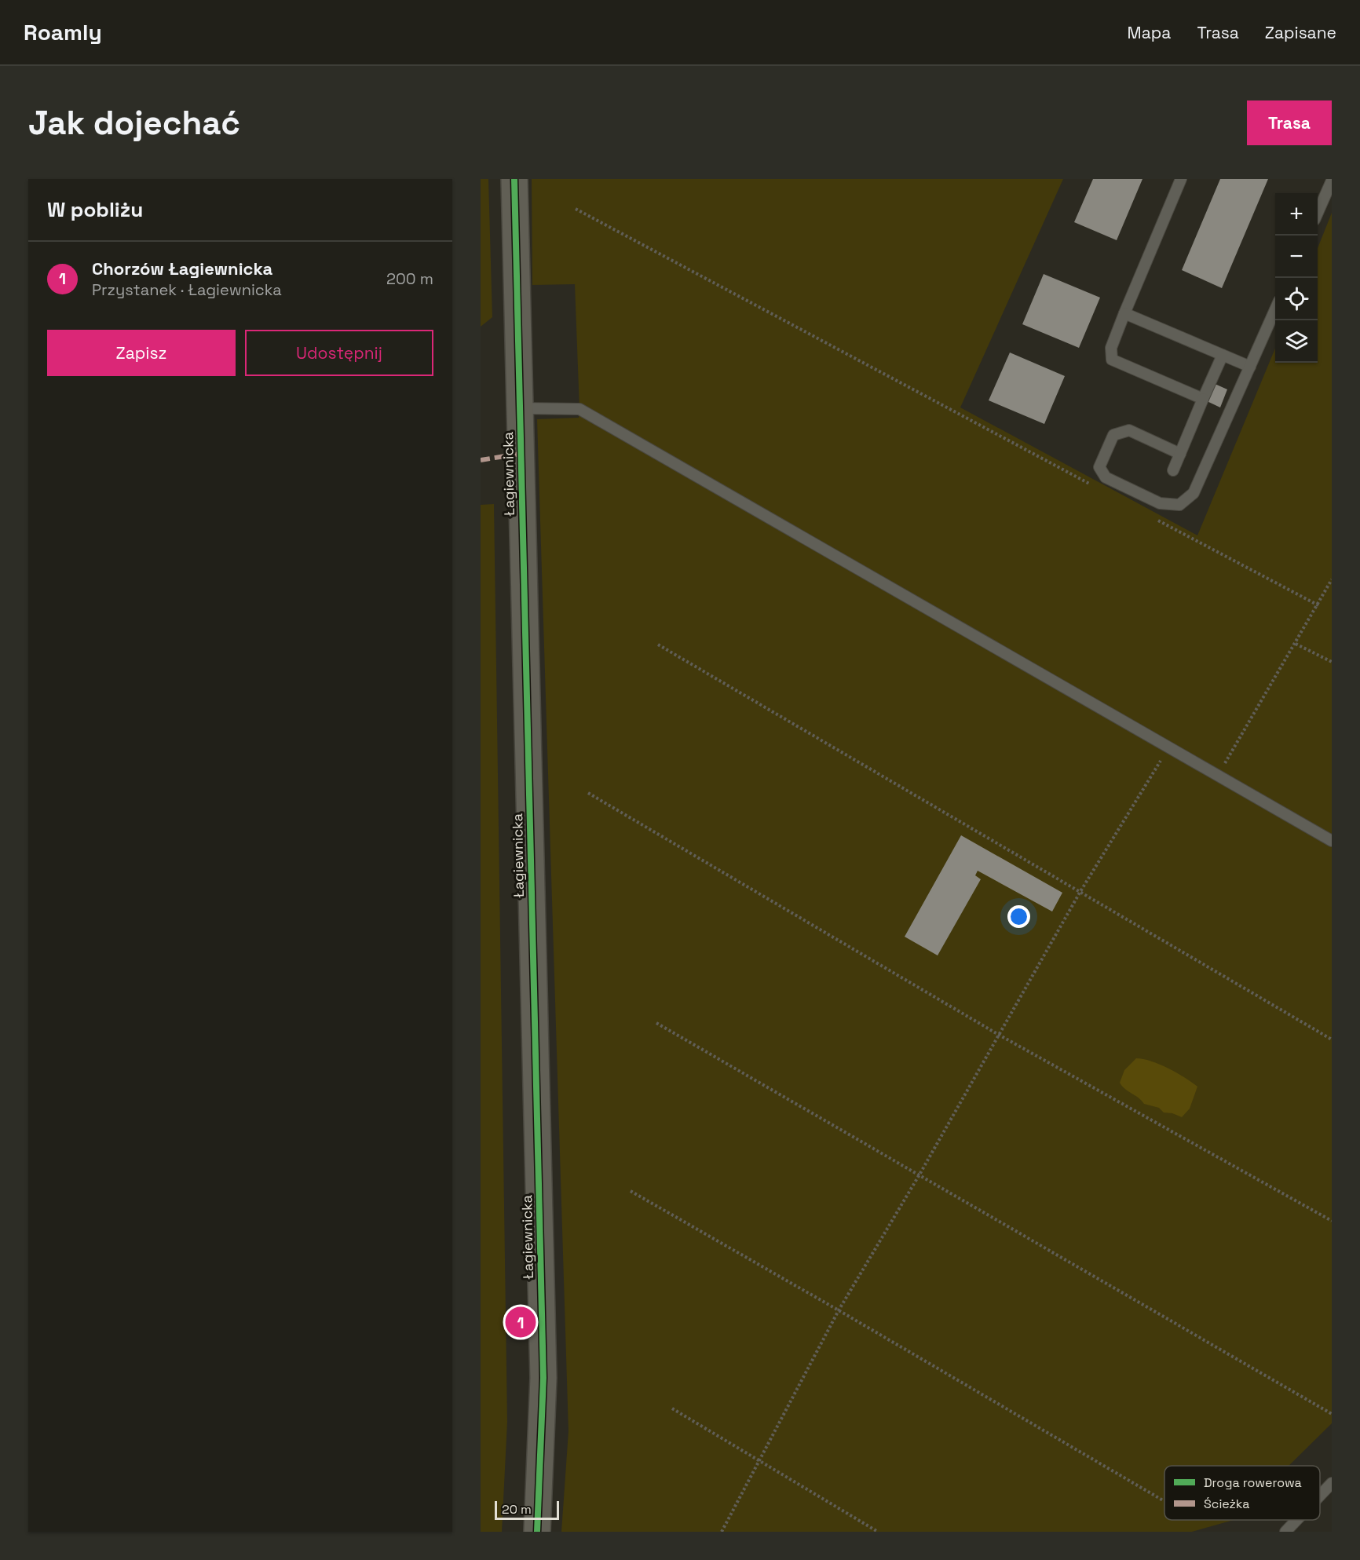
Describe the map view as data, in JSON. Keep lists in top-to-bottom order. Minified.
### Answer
{"streets":{"street":["Łagiewnicka"]},"legend":["Droga rowerowa","Ścieżka"],"scale_bar":"20 m","page":{"header":"Roamly","nav":["Mapa","Trasa","Zapisane"],"buttons":["Trasa",["Zapisz","Udostępnij"]],"title":"Jak dojechać","heading":"W pobliżu","map_buttons":["+","−"],"list":[{"mark":"1","name":"Chorzów Łagiewnicka","note":"Przystanek · Łagiewnicka","value":"200 m"}],"pins":"1","scale":"20 m"}}
